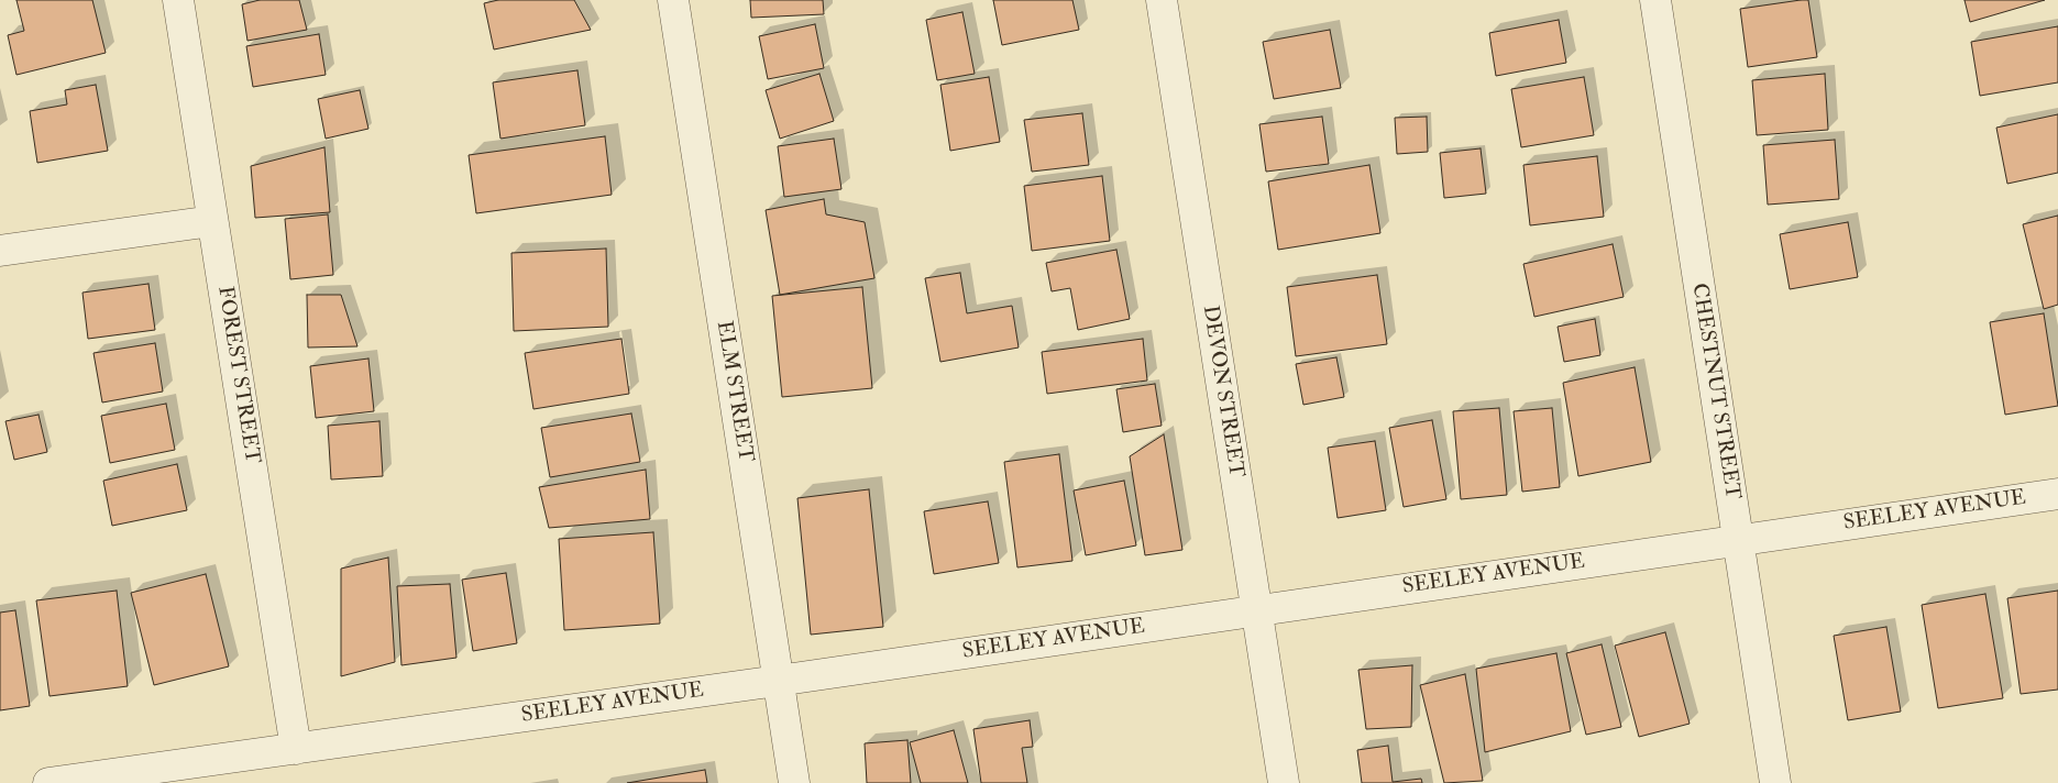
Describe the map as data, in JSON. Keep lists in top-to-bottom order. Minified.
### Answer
{"streets":{"street":["FOREST STREET","ELM STREET","DEVON STREET","CHESTNUT STREET","SEELEY AVENUE"]},"crossings":[["FOREST STREET","SEELEY AVENUE"],["ELM STREET","SEELEY AVENUE"],["DEVON STREET","SEELEY AVENUE"],["CHESTNUT STREET","SEELEY AVENUE"]]}
